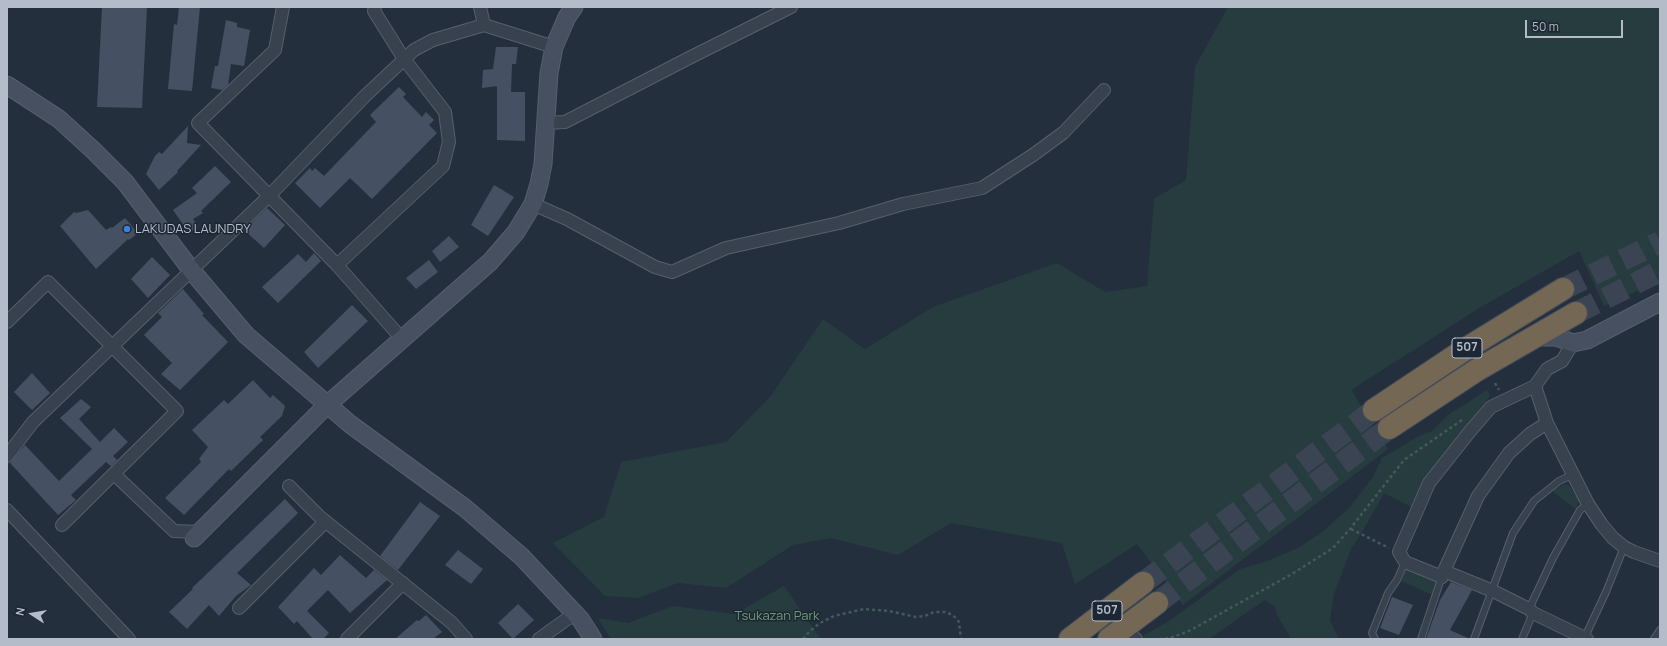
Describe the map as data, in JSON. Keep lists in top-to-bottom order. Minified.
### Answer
{"streets":{"highway":["507"]},"parks":["Tsukazan Park"],"places":["LAKUDAS LAUNDRY"],"scale_bar":"50 m","north":"left"}
